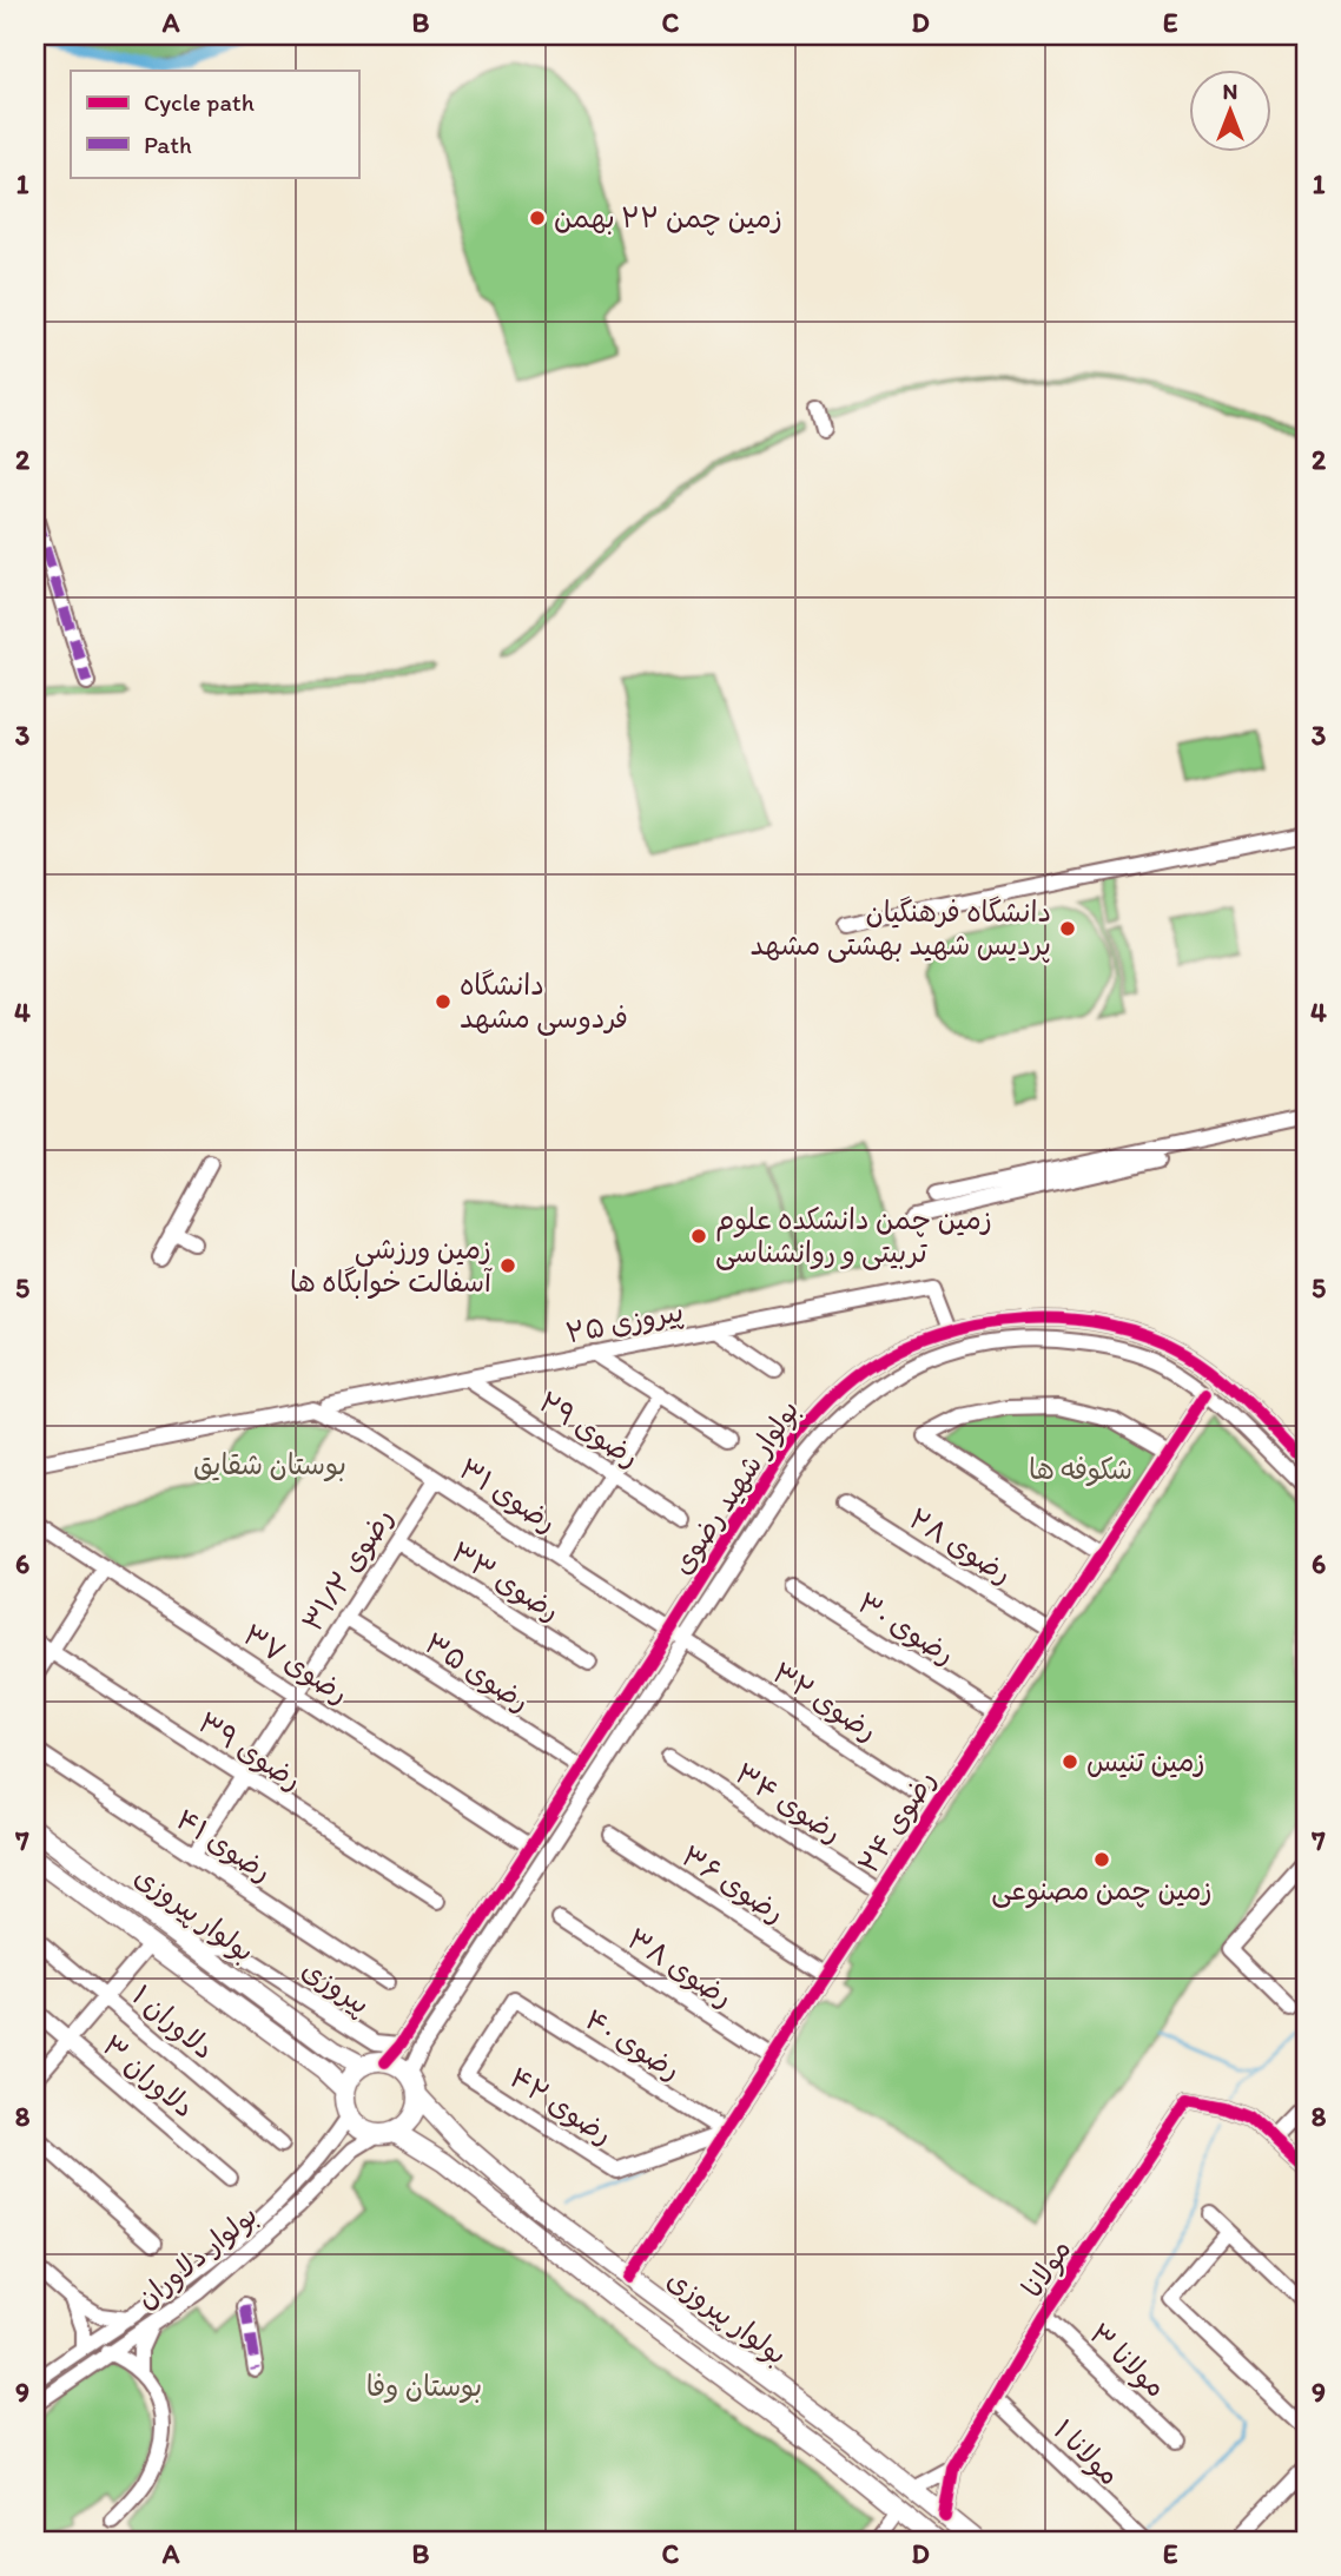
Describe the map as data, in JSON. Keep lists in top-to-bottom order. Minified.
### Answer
{"streets":{"main road":["بولوار پیروزی"],"street":["پیروزی ۲۵","رضوی ۲۹","بولوار شهید رضوی","رضوی ۳۱","رضوی ۲۸","رضوی ۳۱/۲","رضوی ۳۳","رضوی ۳۰","رضوی ۳۷","رضوی ۳۵","رضوی ۳۲","رضوی ۳۹","رضوی ۳۴","رضوی ۲۴","رضوی ۴۱","رضوی ۳۶","رضوی ۳۸","پیروزی","دلاوران ۱","رضوی ۴۰","دلاوران ۳","رضوی ۴۲","بولوار دلاوران","مولانا","مولانا ۳","مولانا ۱"]},"crossings":[["پیروزی ۲۵","رضوی ۲۹"],["پیروزی ۲۵","بولوار شهید رضوی"],["پیروزی ۲۵","رضوی ۳۱"],["بولوار شهید رضوی","رضوی ۳۱"],["بولوار شهید رضوی","رضوی ۳۷"],["بولوار شهید رضوی","رضوی ۳۵"],["بولوار شهید رضوی","رضوی ۳۲"],["بولوار شهید رضوی","رضوی ۲۴"],["بولوار شهید رضوی","بولوار پیروزی"],["بولوار شهید رضوی","پیروزی"],["بولوار شهید رضوی","بولوار دلاوران"],["رضوی ۳۱","رضوی ۳۱/۲"],["رضوی ۳۱","رضوی ۳۲"],["رضوی ۲۸","رضوی ۲۴"],["رضوی ۳۱/۲","رضوی ۳۳"],["رضوی ۳۱/۲","رضوی ۳۷"],["رضوی ۳۱/۲","رضوی ۳۵"],["رضوی ۳۱/۲","رضوی ۳۹"],["رضوی ۳۱/۲","رضوی ۴۱"],["رضوی ۳۰","رضوی ۲۴"],["رضوی ۳۲","رضوی ۲۴"],["رضوی ۳۴","رضوی ۲۴"],["رضوی ۲۴","رضوی ۳۶"],["رضوی ۲۴","بولوار پیروزی"],["رضوی ۲۴","رضوی ۳۸"],["رضوی ۲۴","رضوی ۴۰"],["رضوی ۲۴","رضوی ۴۲"],["بولوار پیروزی","پیروزی"],["بولوار پیروزی","بولوار دلاوران"],["رضوی ۴۰","رضوی ۴۲"],["مولانا","مولانا ۳"],["مولانا","مولانا ۱"]],"parks":["بوستان شقایق","شکوفه ها","بوستان وفا"],"places":["زمین چمن ۲۲ بهمن","دانشگاه فرهنگیان پردیس شهید بهشتی مشهد","دانشگاه فردوسی مشهد","زمین چمن دانشکده علوم تربیتی و روانشناسی","زمین ورزشی آسفالت خوابگاه ها","زمین تنیس","زمین چمن مصنوعی"],"legend":["Cycle path","Path"],"north":"top","grid":{"columns":["A","B","C","D","E"],"rows":["1","2","3","4","5","6","7","8","9"]}}
